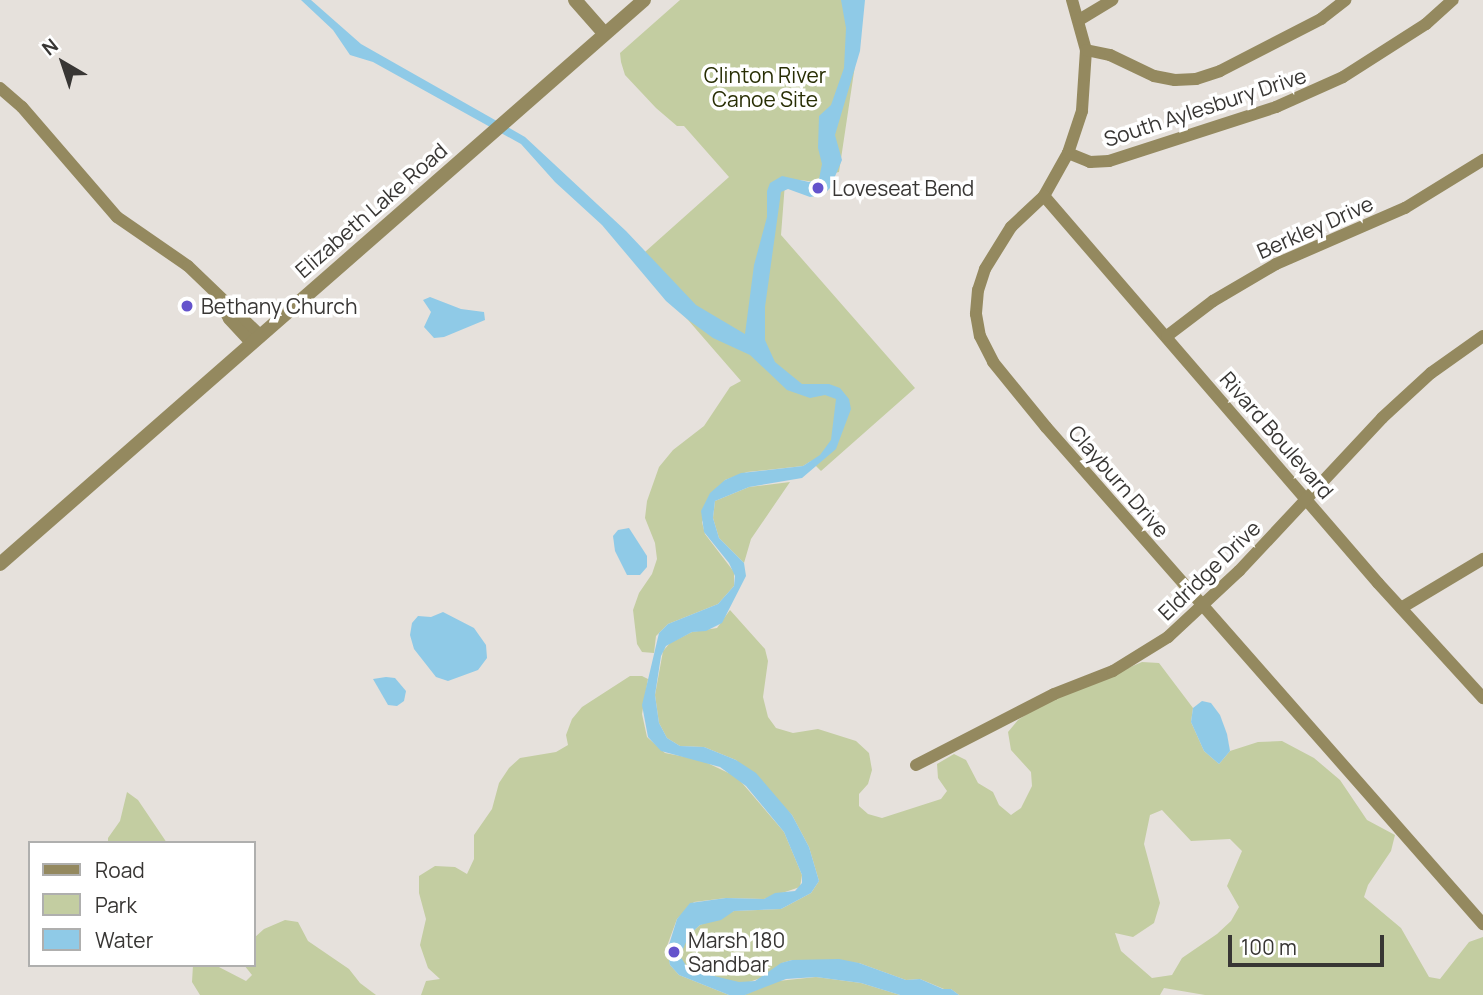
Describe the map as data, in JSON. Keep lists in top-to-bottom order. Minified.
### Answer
{"streets":{"street":["South Aylesbury Drive","Elizabeth Lake Road","Berkley Drive","Rivard Boulevard","Clayburn Drive","Eldridge Drive"]},"crossings":[["South Aylesbury Drive","Clayburn Drive"],["Berkley Drive","Rivard Boulevard"],["Rivard Boulevard","Clayburn Drive"],["Rivard Boulevard","Eldridge Drive"],["Clayburn Drive","Eldridge Drive"]],"parks":["Clinton River Canoe Site"],"places":["Loveseat Bend","Bethany Church","Marsh 180 Sandbar"],"legend":["Road","Park","Water"],"scale_bar":"100 m","north":"top left"}
